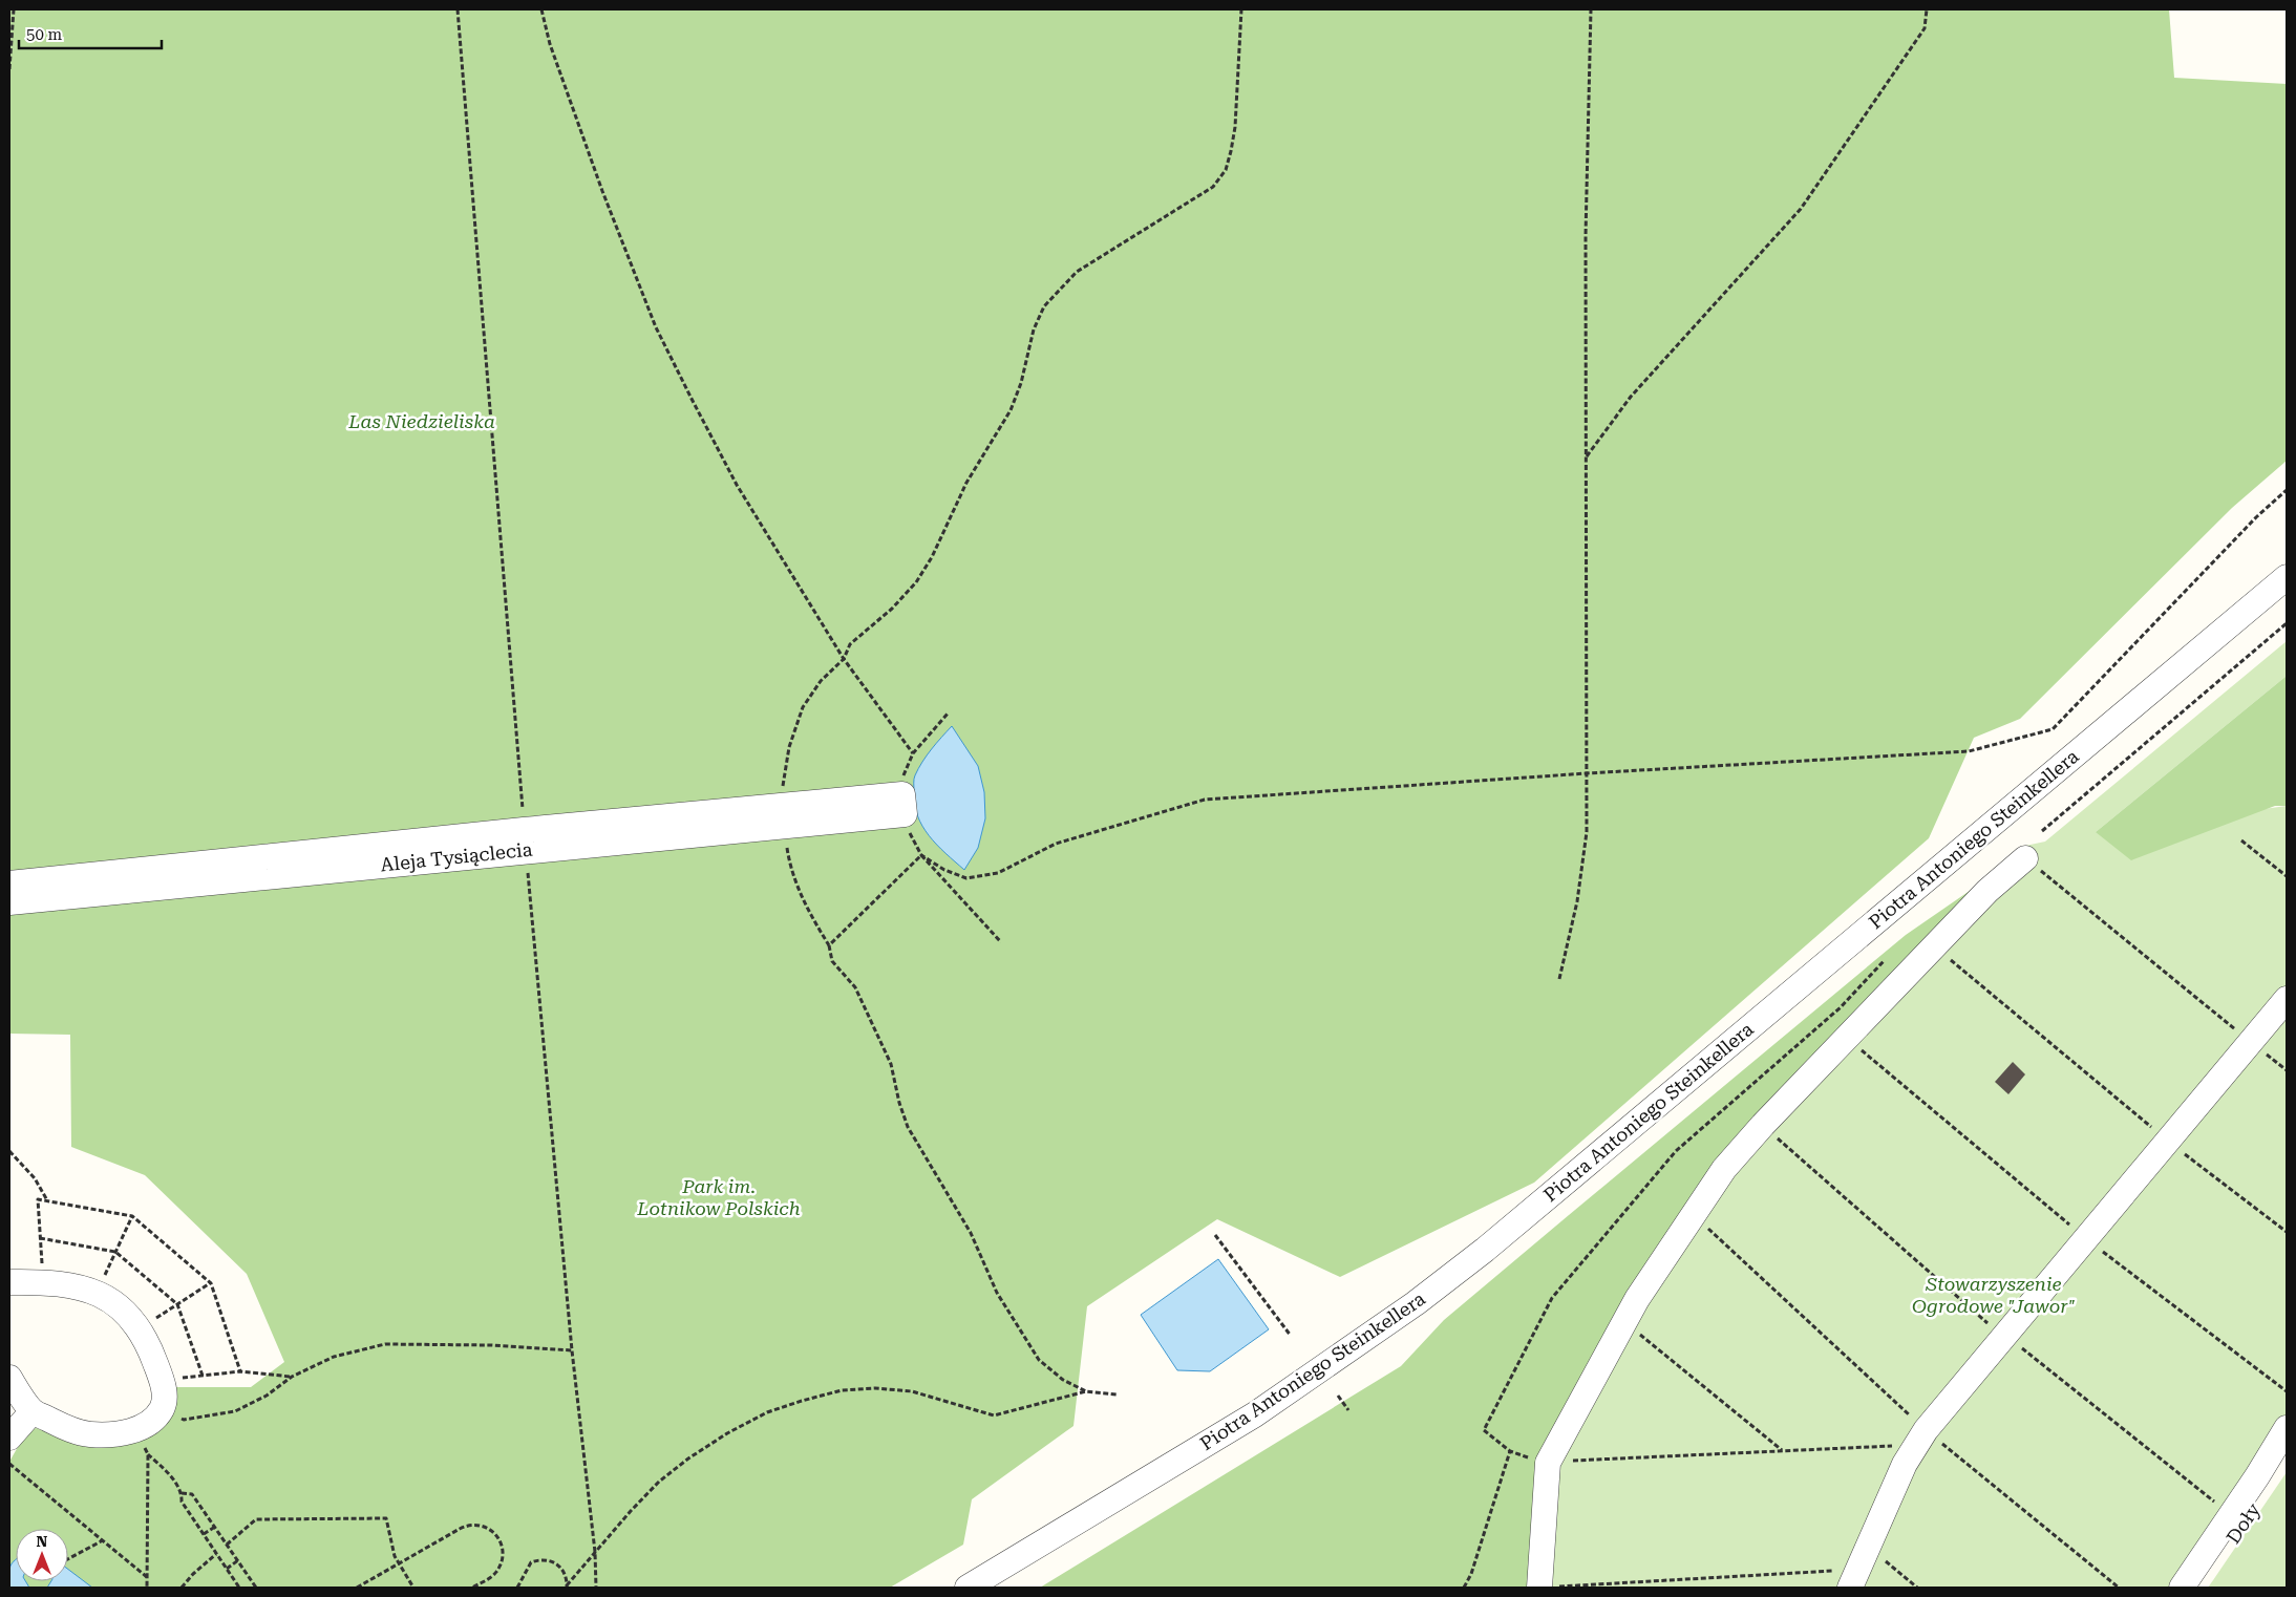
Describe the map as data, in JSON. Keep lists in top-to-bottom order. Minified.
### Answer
{"streets":{"street":["Piotra Antoniego Steinkellera","Aleja Tysiąclecia","Doły"]},"parks":["Las Niedzieliska","Park im. Lotnikow Polskich","Stowarzyszenie Ogrodowe \"Jawor\""],"scale_bar":"50 m","north":"top"}
